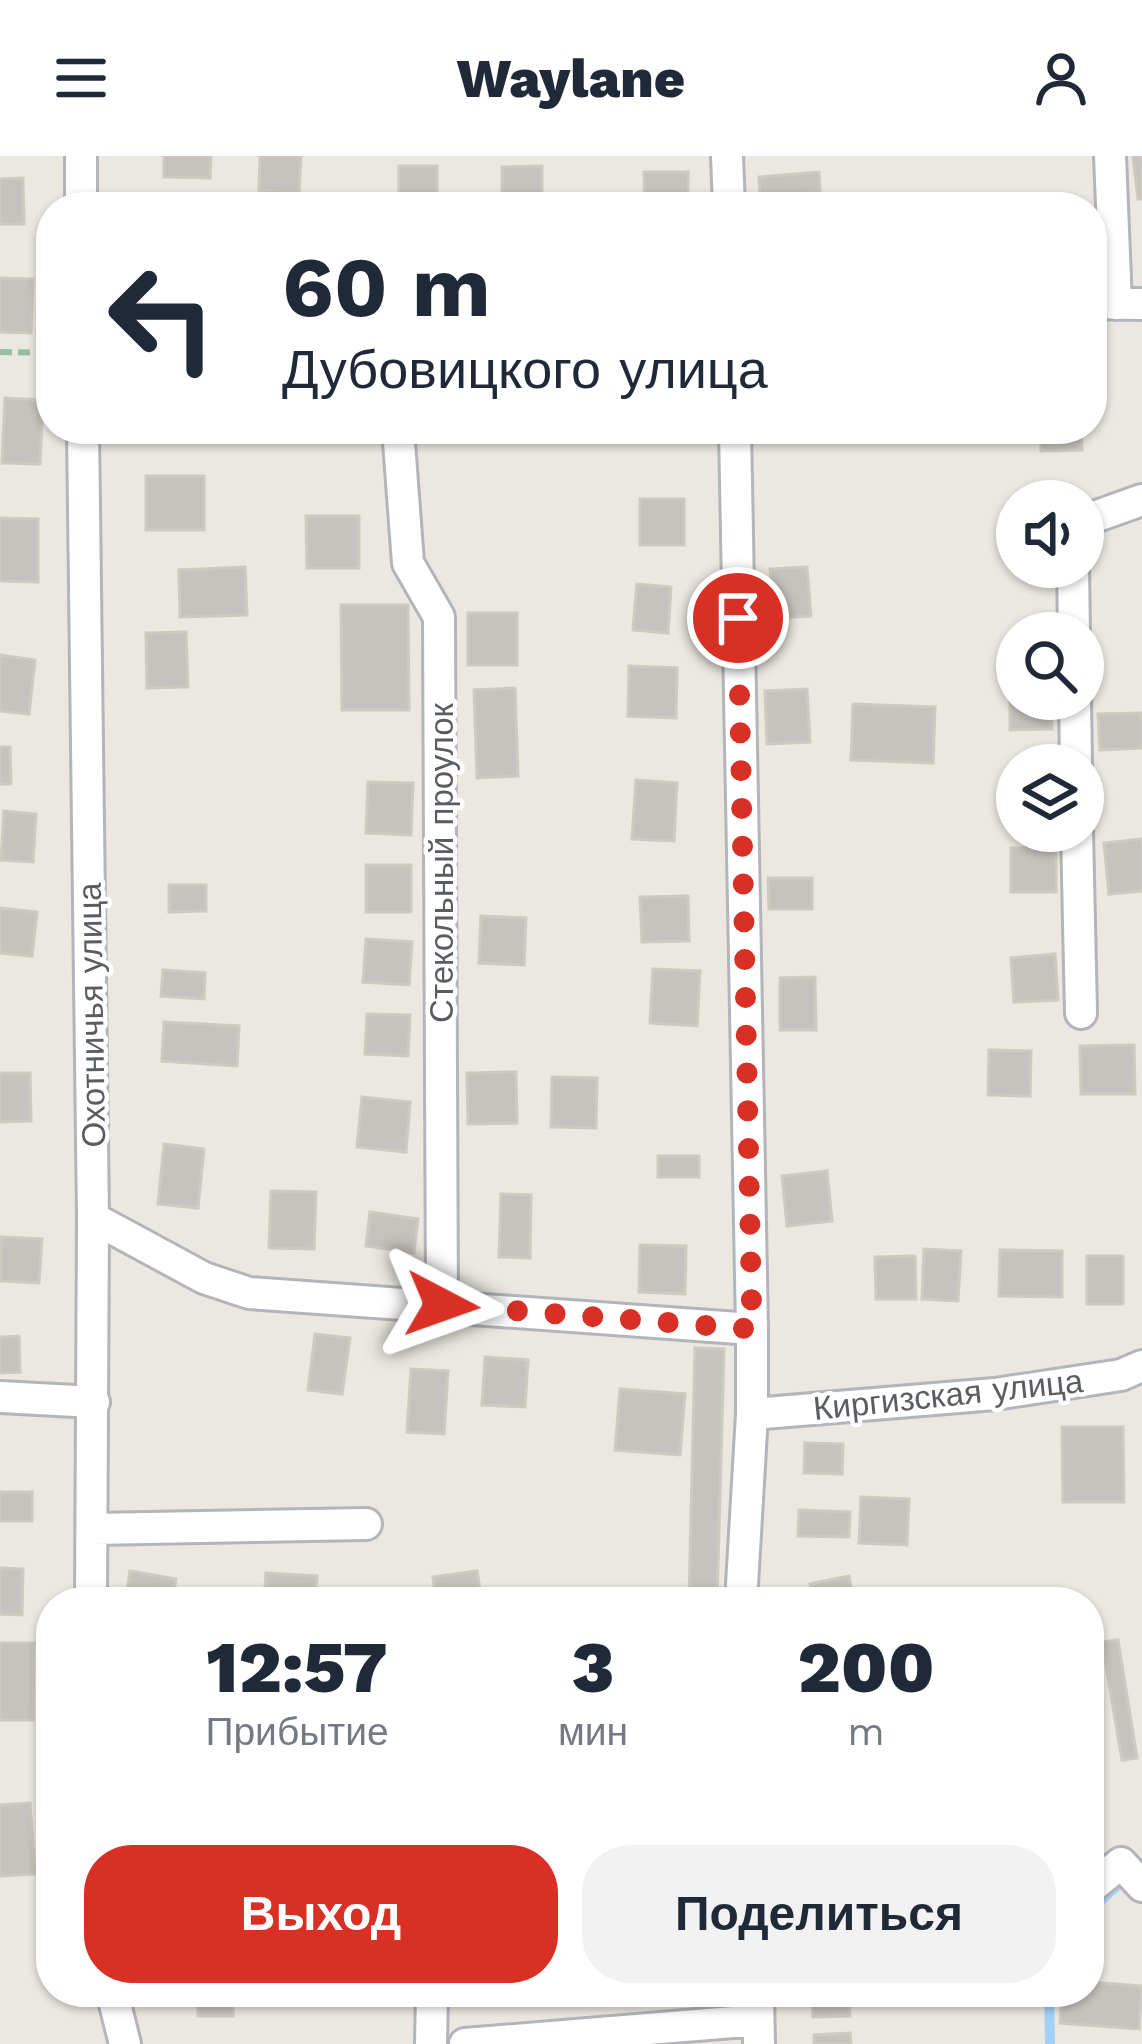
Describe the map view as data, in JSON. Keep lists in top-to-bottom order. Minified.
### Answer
{"streets":{"street":["Стекольный проулок","Охотничья улица","Киргизская улица"]},"page":{"header":"Waylane","turn":["60 m","Дубовицкого улица"],"eta":["12:57","Прибытие","3","мин","200","m"],"buttons":["Выход","Поделиться"]}}
